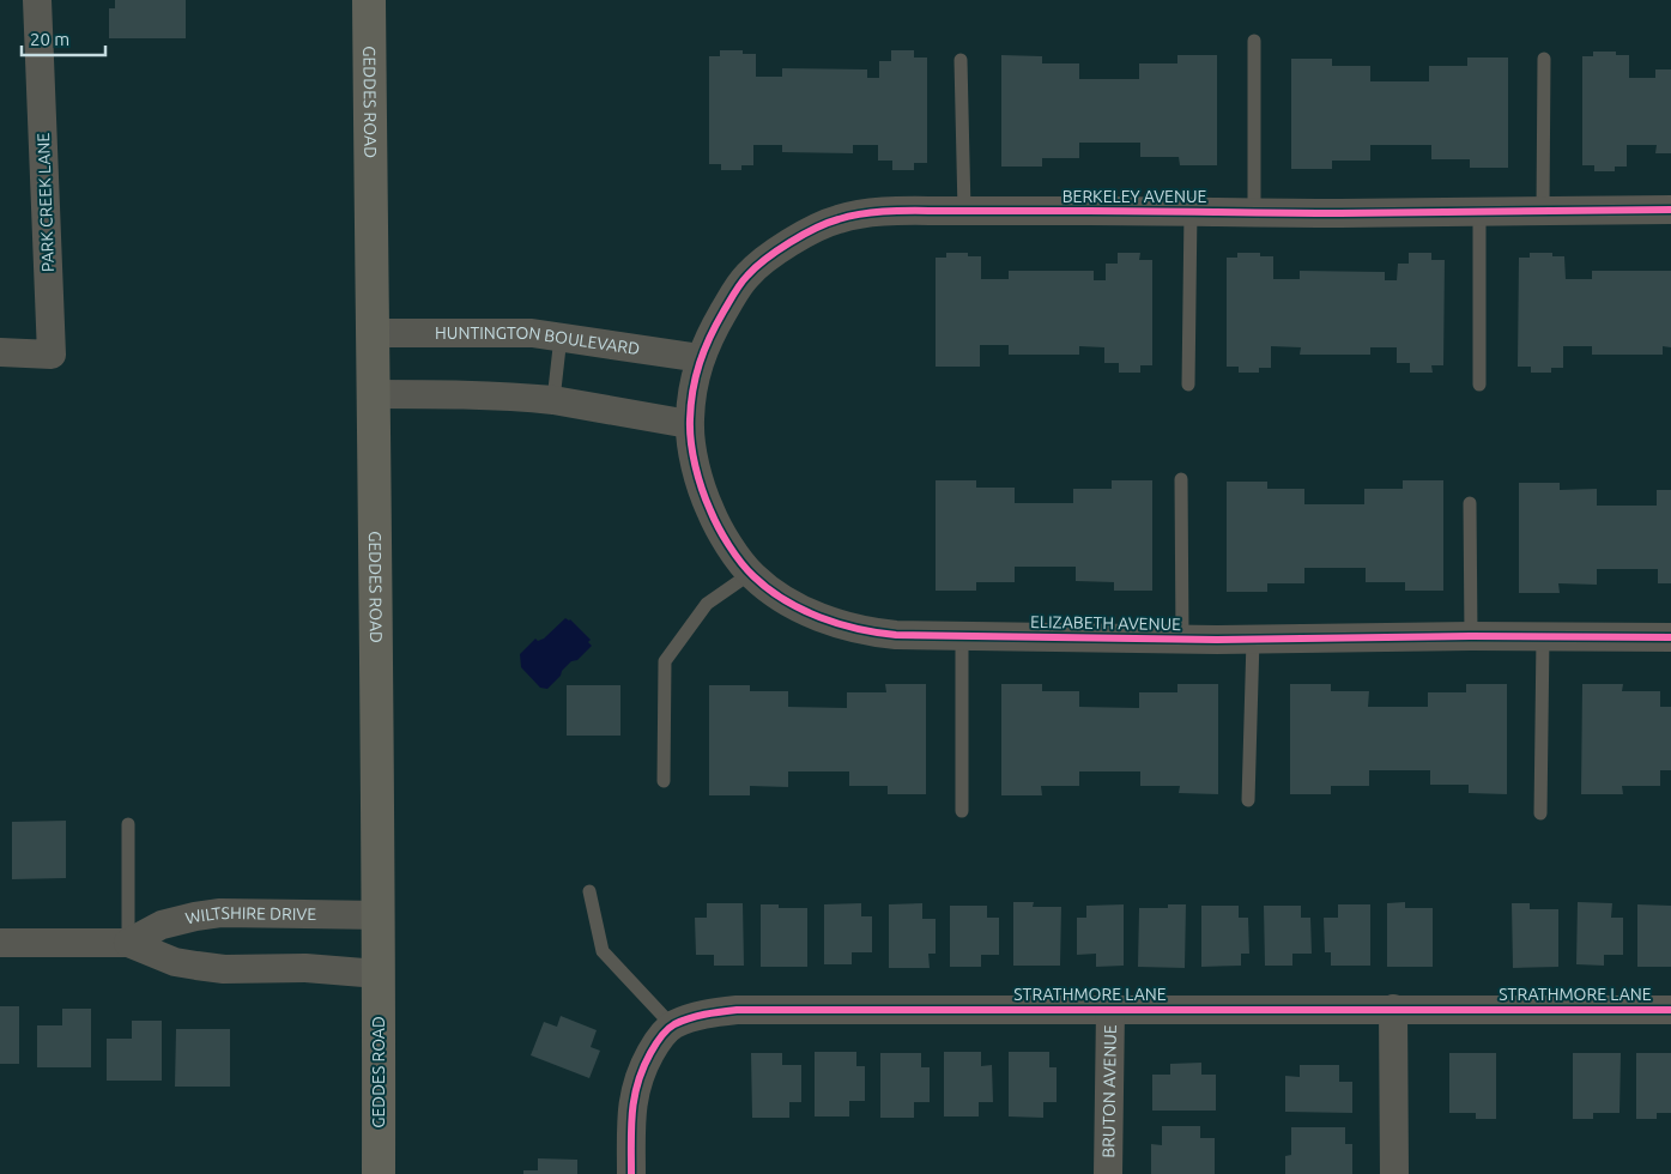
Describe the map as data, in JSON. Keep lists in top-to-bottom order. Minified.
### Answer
{"streets":{"main road":["GEDDES ROAD"],"street":["BERKELEY AVENUE","PARK CREEK LANE","HUNTINGTON BOULEVARD","ELIZABETH AVENUE","WILTSHIRE DRIVE","STRATHMORE LANE","BRUTON AVENUE"]},"crossings":[["GEDDES ROAD","HUNTINGTON BOULEVARD"],["GEDDES ROAD","WILTSHIRE DRIVE"],["BERKELEY AVENUE","HUNTINGTON BOULEVARD"],["BERKELEY AVENUE","ELIZABETH AVENUE"],["STRATHMORE LANE","BRUTON AVENUE"]],"scale_bar":"20 m"}
